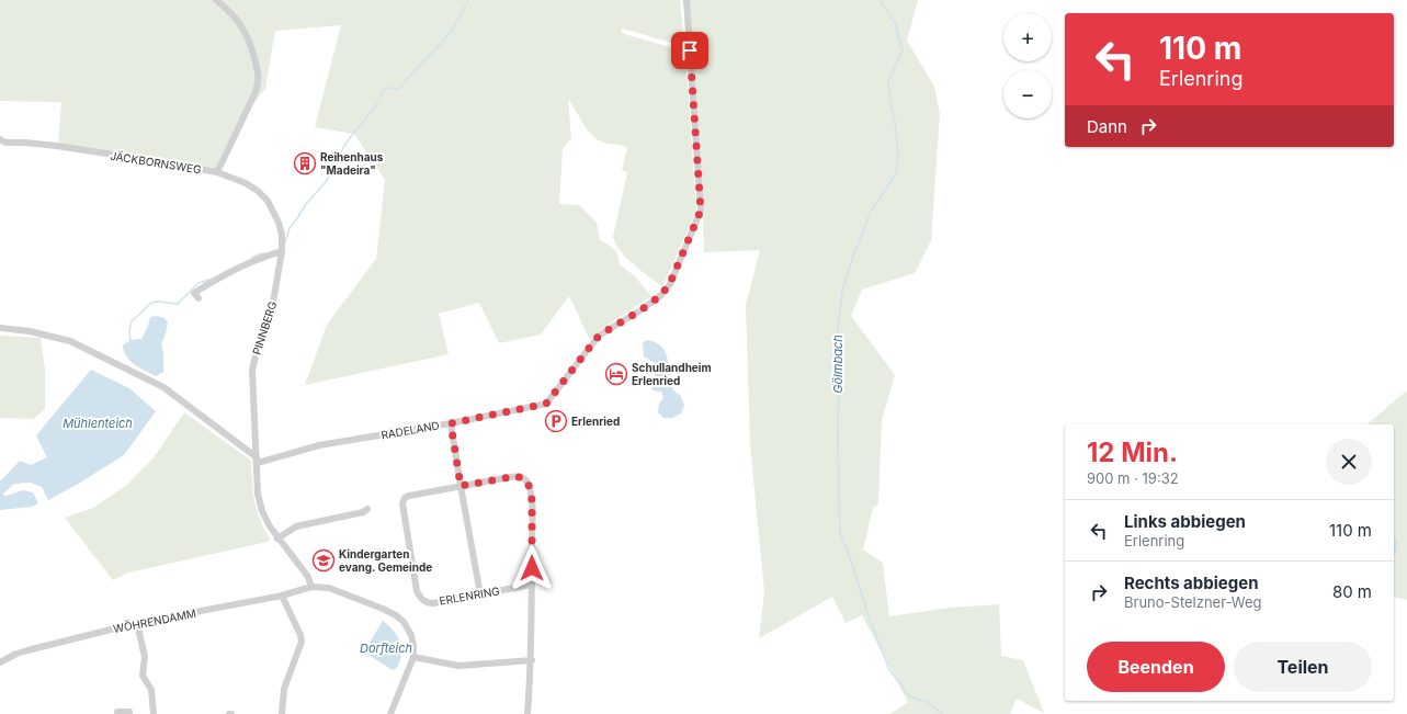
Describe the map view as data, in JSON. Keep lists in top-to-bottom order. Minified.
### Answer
{"streets":{"street":["JÄCKBORNSWEG","PINNBERG","RADELAND","ERLENRING","WÖHRENDAMM"]},"crossings":[["JÄCKBORNSWEG","PINNBERG"],["PINNBERG","RADELAND"],["PINNBERG","WÖHRENDAMM"]],"water":["Gölmbach","Mühlenteich","Dorfteich"],"places":{"building":["Reihenhaus \"Madeira\""],"hotel":["Schullandheim Erlenried"],"parking":["Erlenried"],"school or university":["Kindergarten evang. Gemeinde"]},"page":{"map_buttons":["+","−"],"turn":["110 m","Erlenring"],"then":"Dann","heading":["12 Min.","900 m · 19:32"],"list":[{"name":"Links abbiegen","note":"Erlenring","value":"110 m"},{"name":"Rechts abbiegen","note":"Bruno-Stelzner-Weg","value":"80 m"}],"buttons":["Beenden","Teilen"]}}
